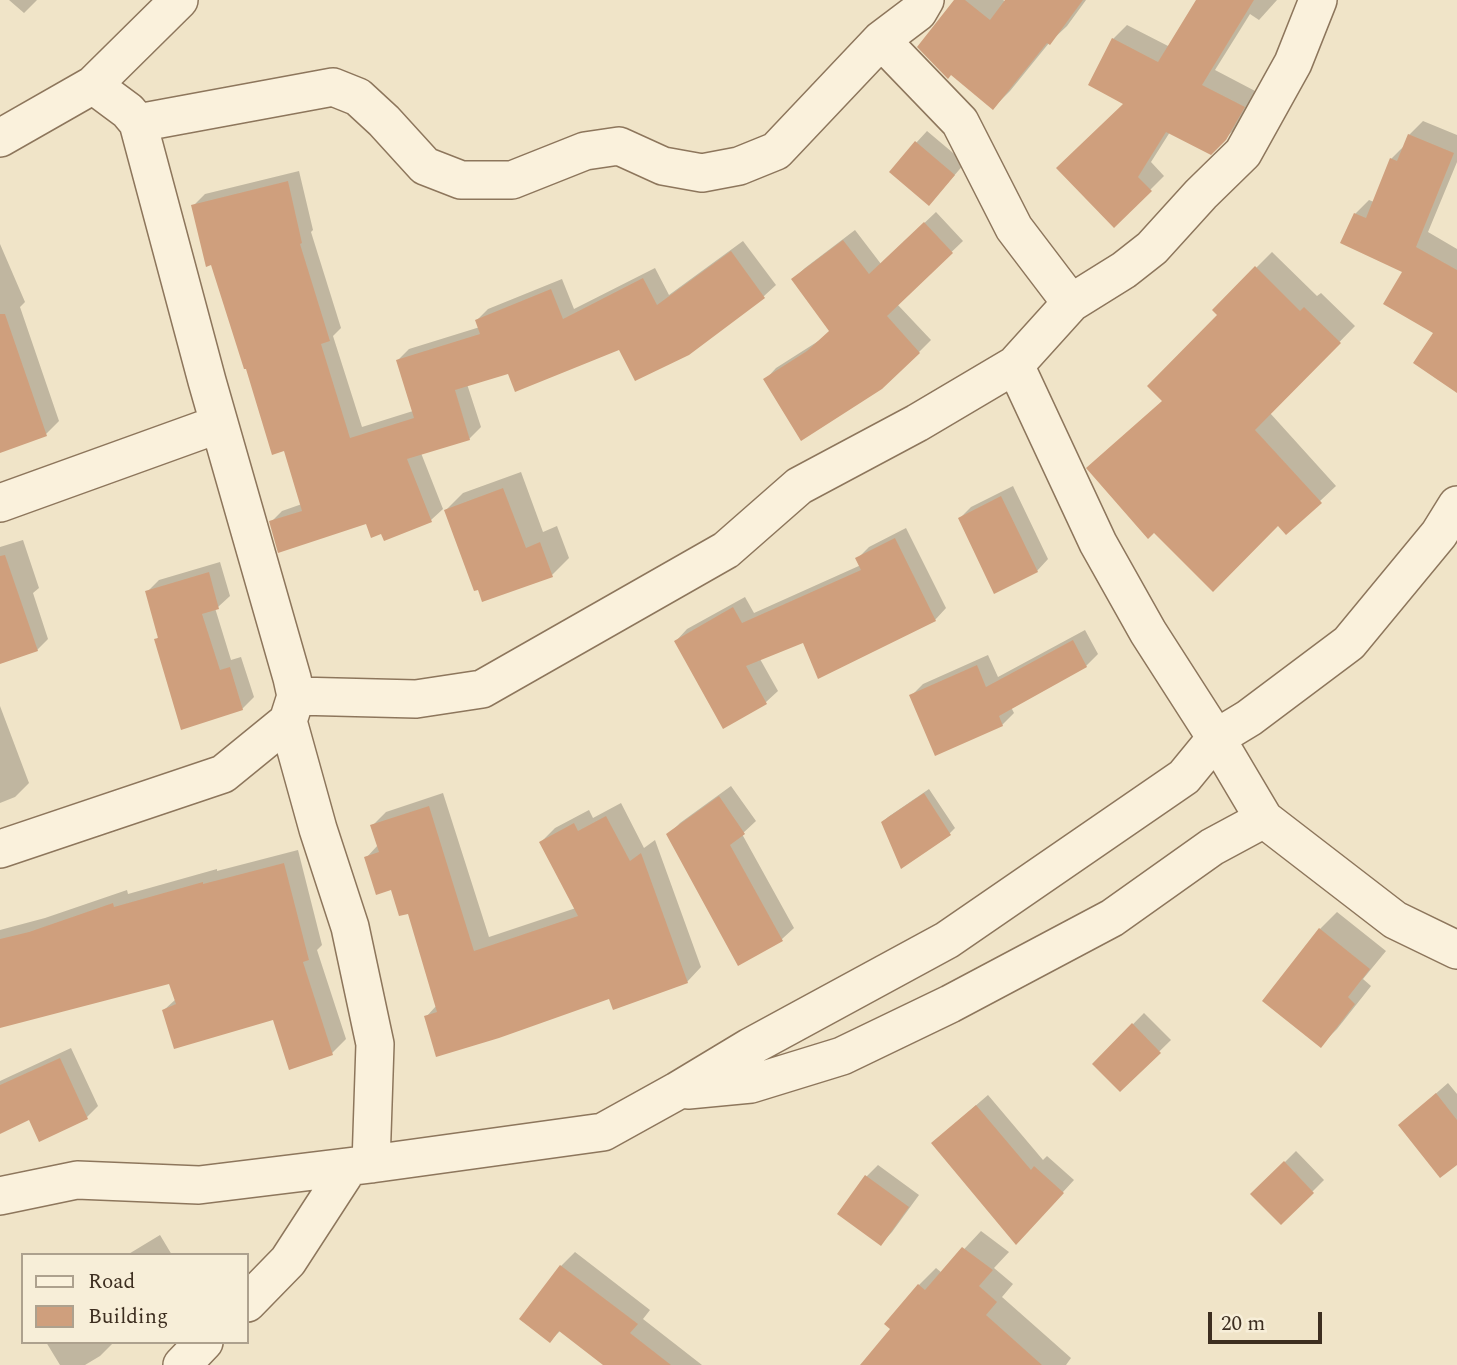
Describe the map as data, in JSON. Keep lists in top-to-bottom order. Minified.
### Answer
{"legend":["Road","Building"],"scale_bar":"20 m"}
